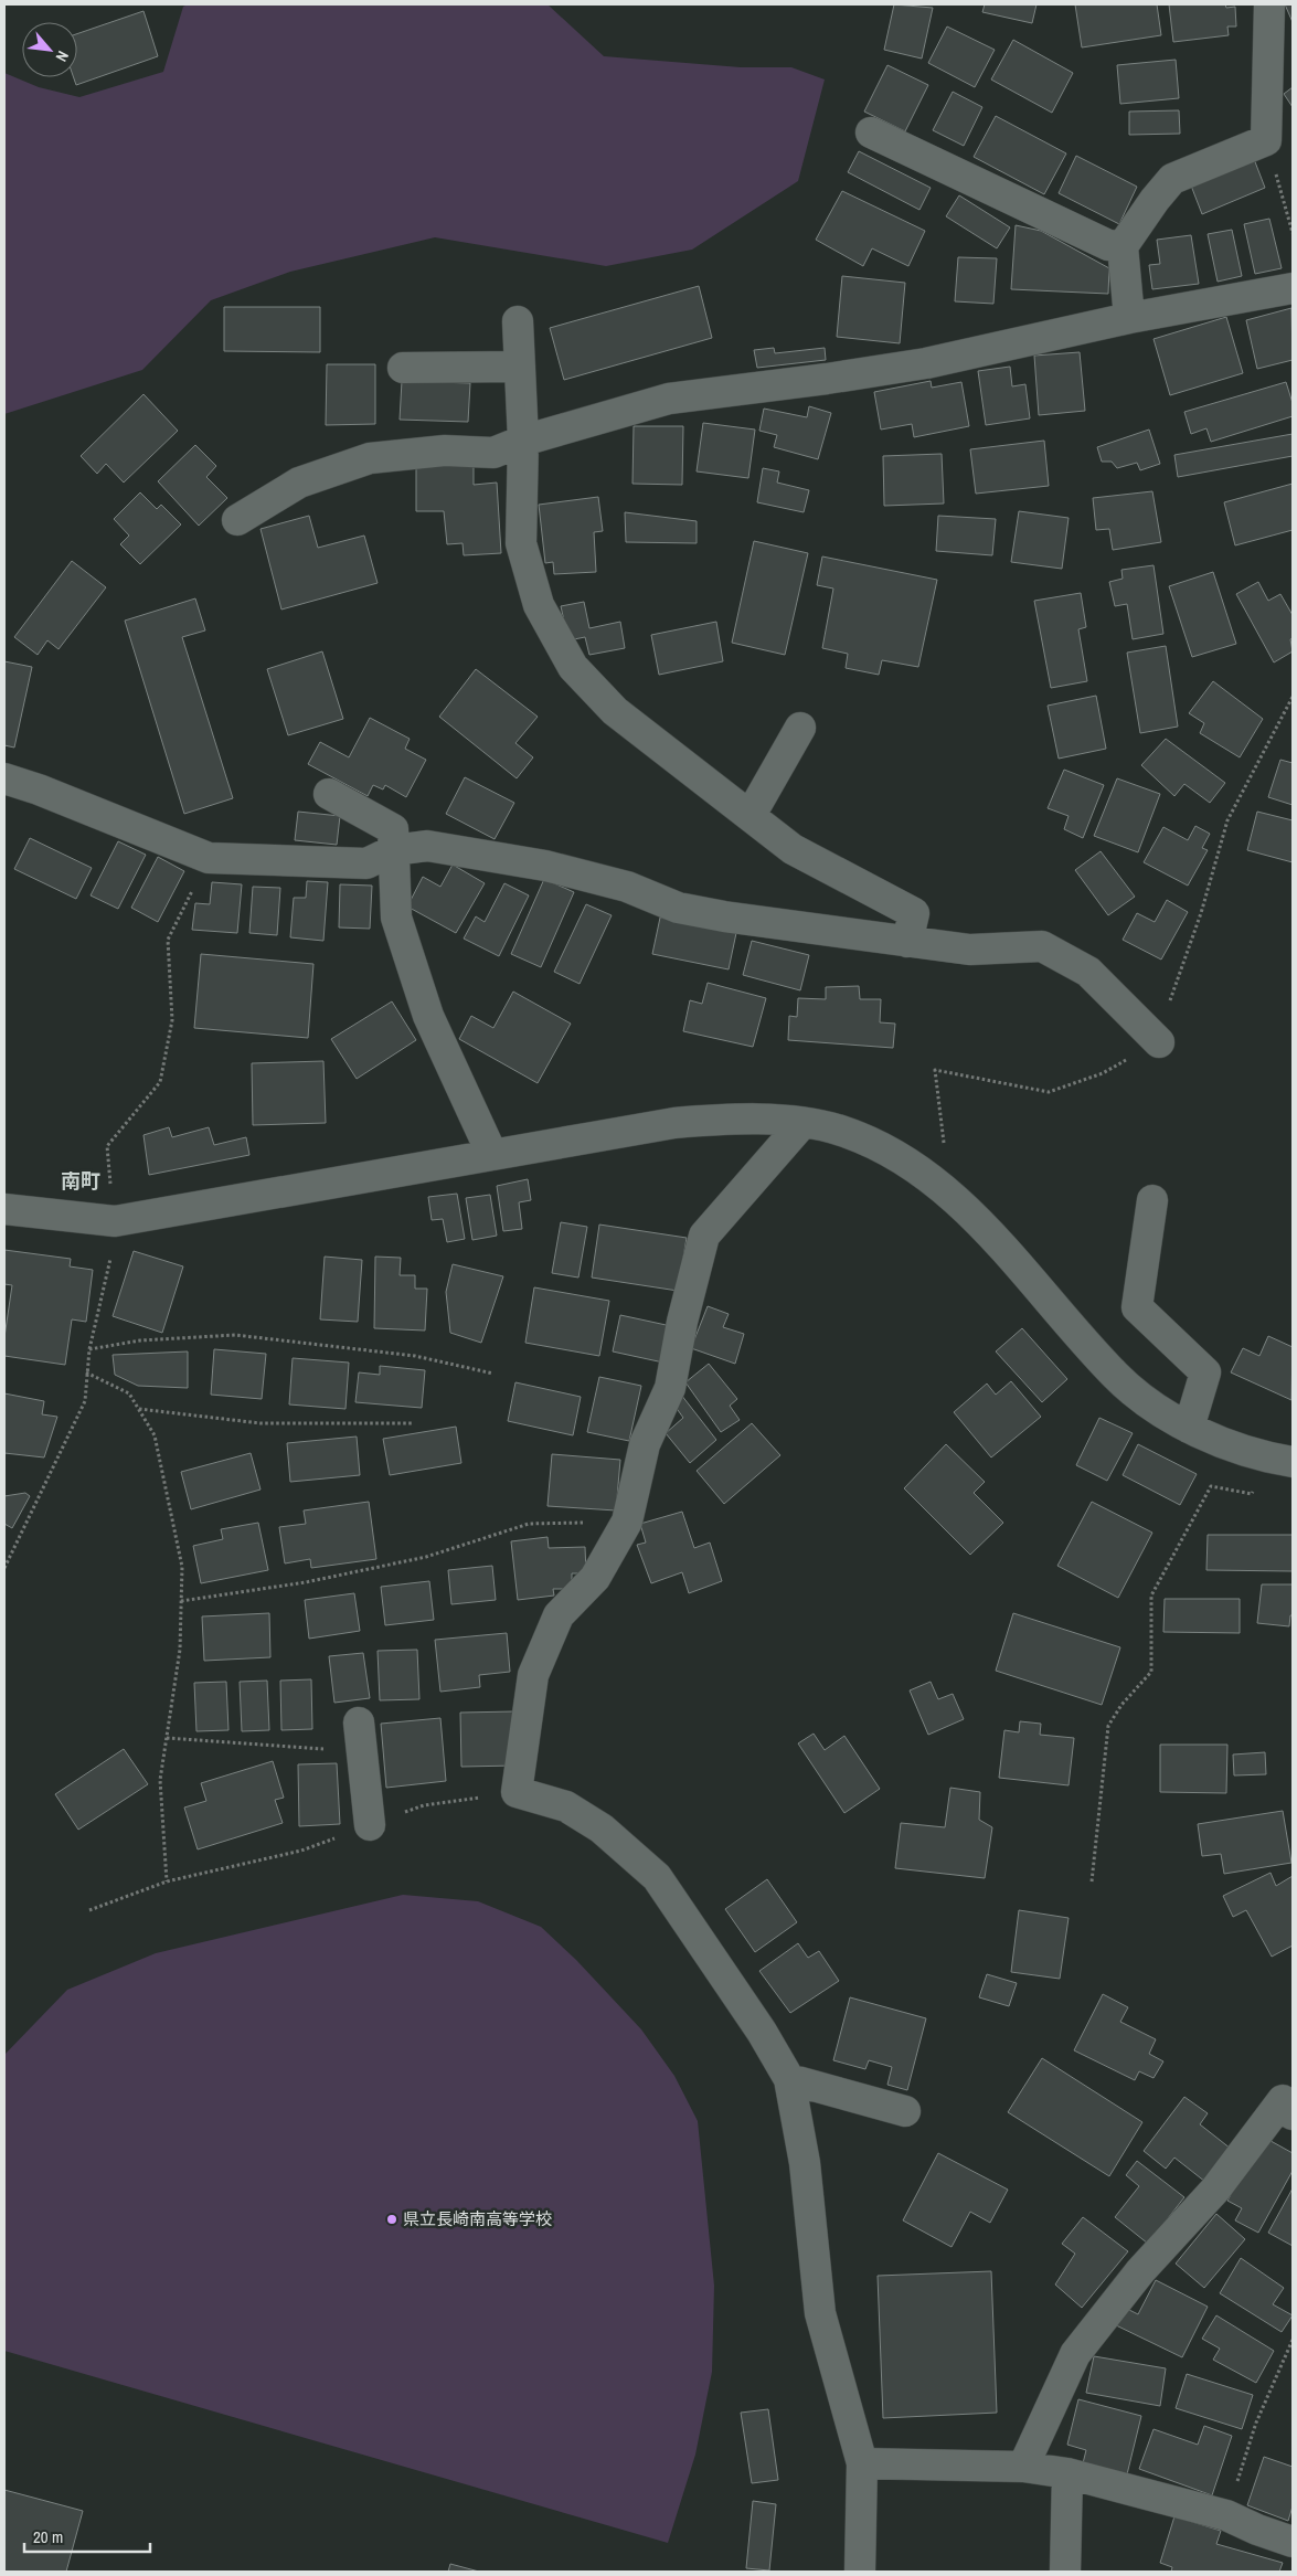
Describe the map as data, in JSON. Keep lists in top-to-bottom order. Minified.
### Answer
{"districts":["南町"],"places":["県立長崎南高等学校"],"scale_bar":"20 m","north":"bottom right"}
